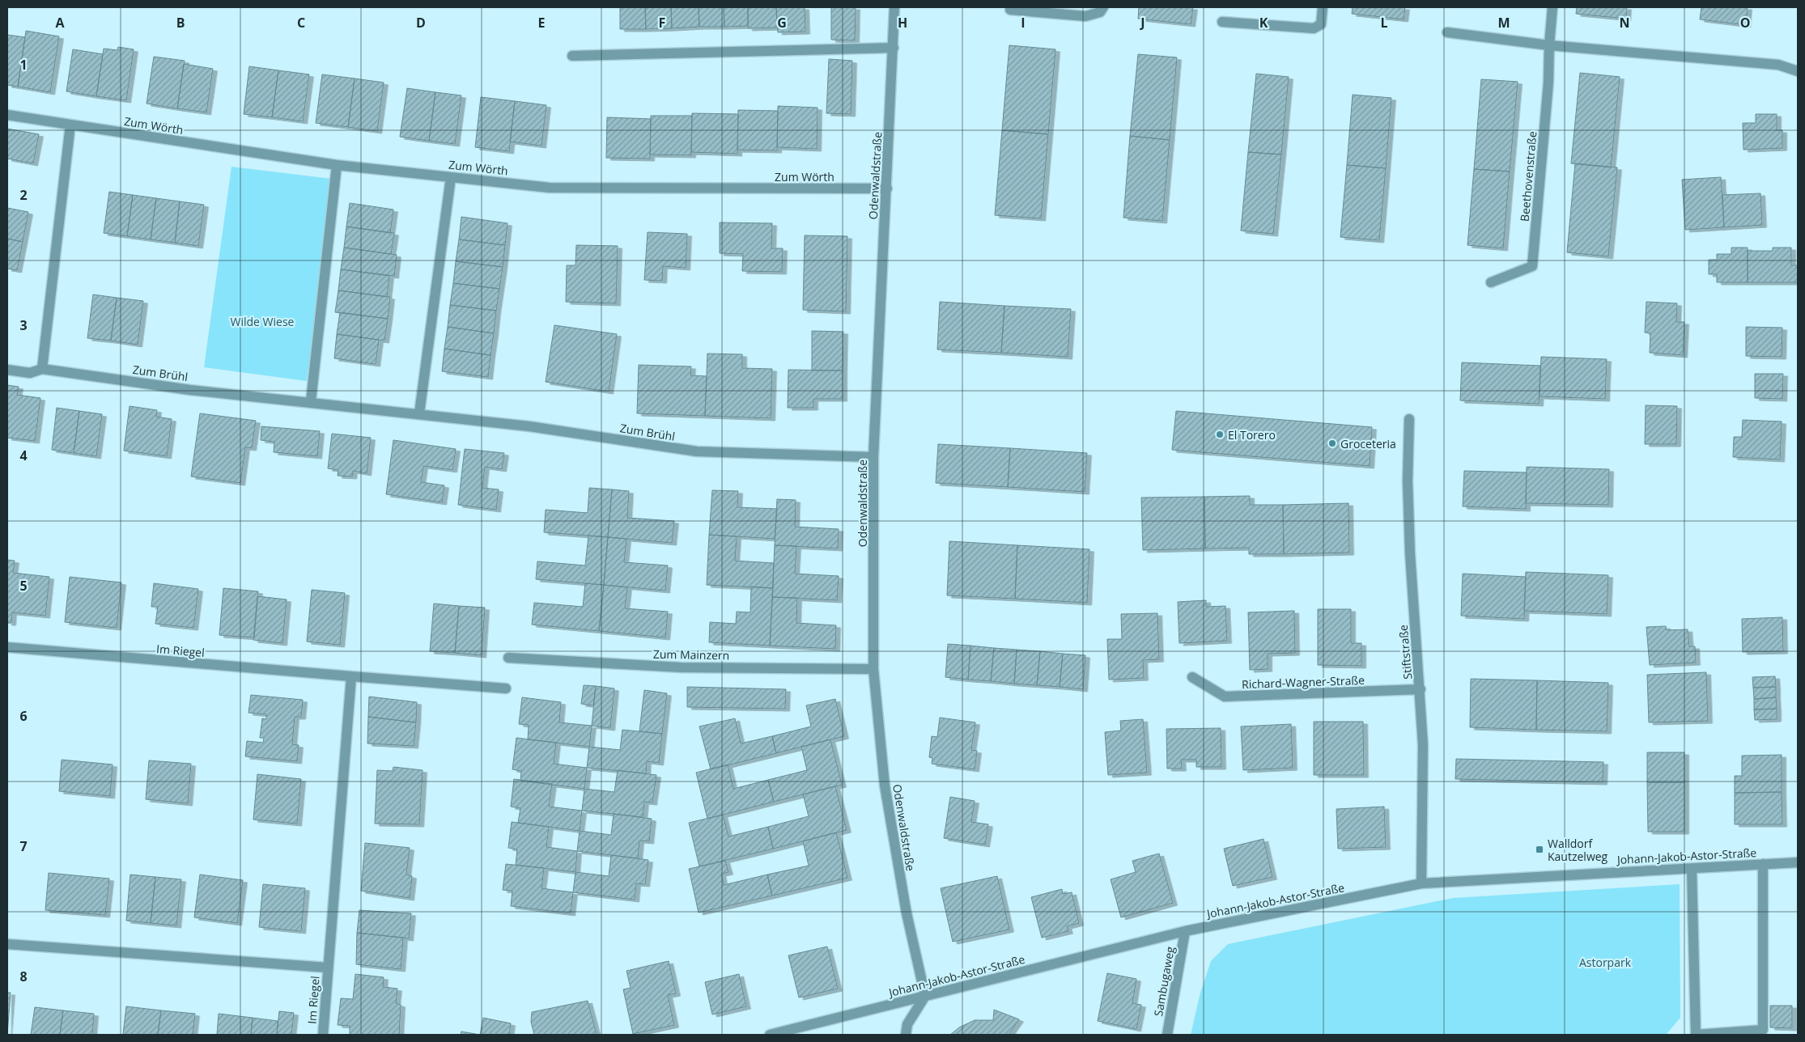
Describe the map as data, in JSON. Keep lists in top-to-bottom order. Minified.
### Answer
{"streets":{"street":["Zum Wörth","Odenwaldstraße","Beethovenstraße","Zum Brühl","Im Riegel","Stiftstraße","Zum Mainzern","Richard-Wagner-Straße","Johann-Jakob-Astor-Straße","Sambugaweg"]},"crossings":[["Zum Wörth","Odenwaldstraße"],["Odenwaldstraße","Zum Brühl"],["Odenwaldstraße","Zum Mainzern"],["Odenwaldstraße","Johann-Jakob-Astor-Straße"],["Stiftstraße","Richard-Wagner-Straße"],["Stiftstraße","Johann-Jakob-Astor-Straße"],["Johann-Jakob-Astor-Straße","Sambugaweg"]],"parks":["Wilde Wiese","Astorpark"],"places":{"other":["El Torero","Groceteria"],"transit":["Walldorf Kautzelweg"]},"grid":{"columns":["A","B","C","D","E","F","G","H","I","J","K","L","M","N","O"],"rows":["1","2","3","4","5","6","7","8"]}}
